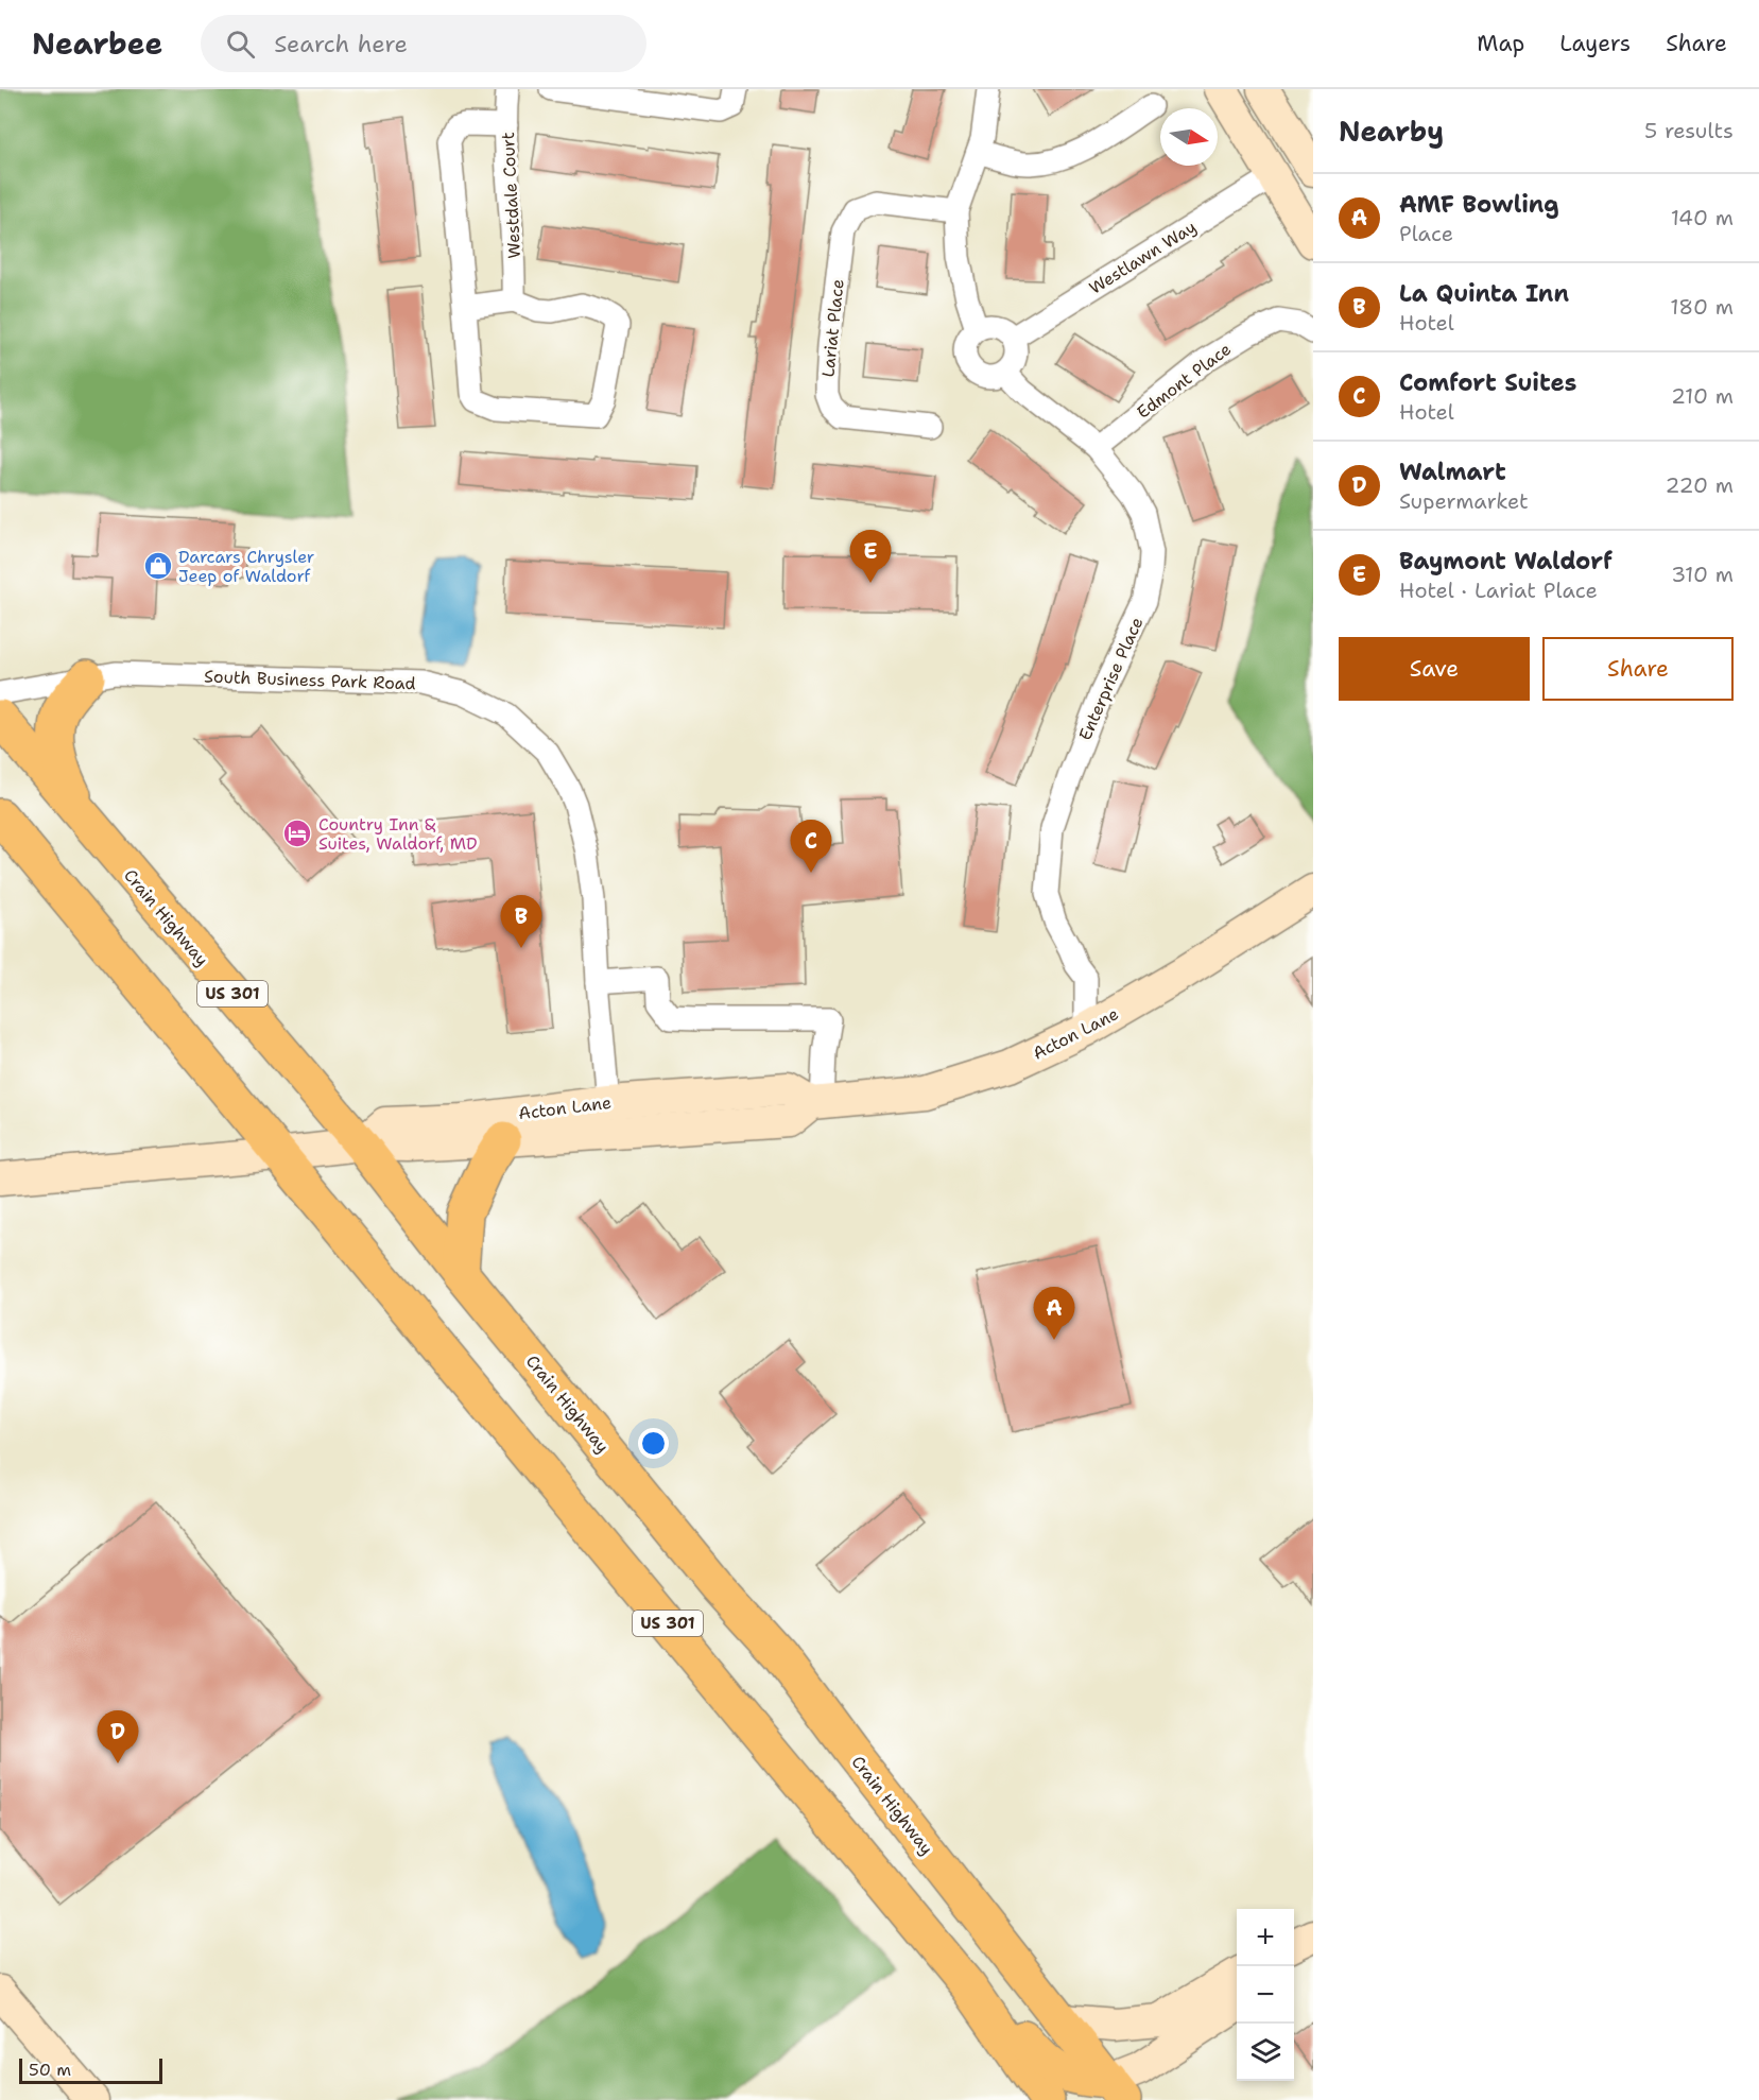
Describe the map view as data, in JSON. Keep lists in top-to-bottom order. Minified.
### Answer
{"streets":{"highway":["Crain Highway","US 301"],"main road":["Acton Lane"],"street":["Westdale Court","Westlawn Way","Lariat Place","Edmont Place","Enterprise Place","South Business Park Road"]},"crossings":[["Westlawn Way","Enterprise Place"],["Edmont Place","Enterprise Place"],["Enterprise Place","Acton Lane"],["South Business Park Road","Acton Lane"],["Crain Highway","Acton Lane"],["US 301","Acton Lane"]],"places":{"shop":["Darcars Chrysler Jeep of Waldorf"],"hotel":["Country Inn & Suites, Waldorf, MD"]},"scale_bar":"50 m","north":"right","page":{"header":"Nearbee","search":"Search here","nav":["Map","Layers","Share"],"heading":["Nearby","5 results"],"list":[{"mark":"A","name":"AMF Bowling","note":"Place","value":"140 m"},{"mark":"B","name":"La Quinta Inn","note":"Hotel","value":"180 m"},{"mark":"C","name":"Comfort Suites","note":"Hotel","value":"210 m"},{"mark":"D","name":"Walmart","note":"Supermarket","value":"220 m"},{"mark":"E","name":"Baymont Waldorf","note":"Hotel · Lariat Place","value":"310 m"}],"pins":["E","C","B","A","D"],"buttons":["Save","Share"],"map_buttons":["+","−"],"scale":"50 m"}}
